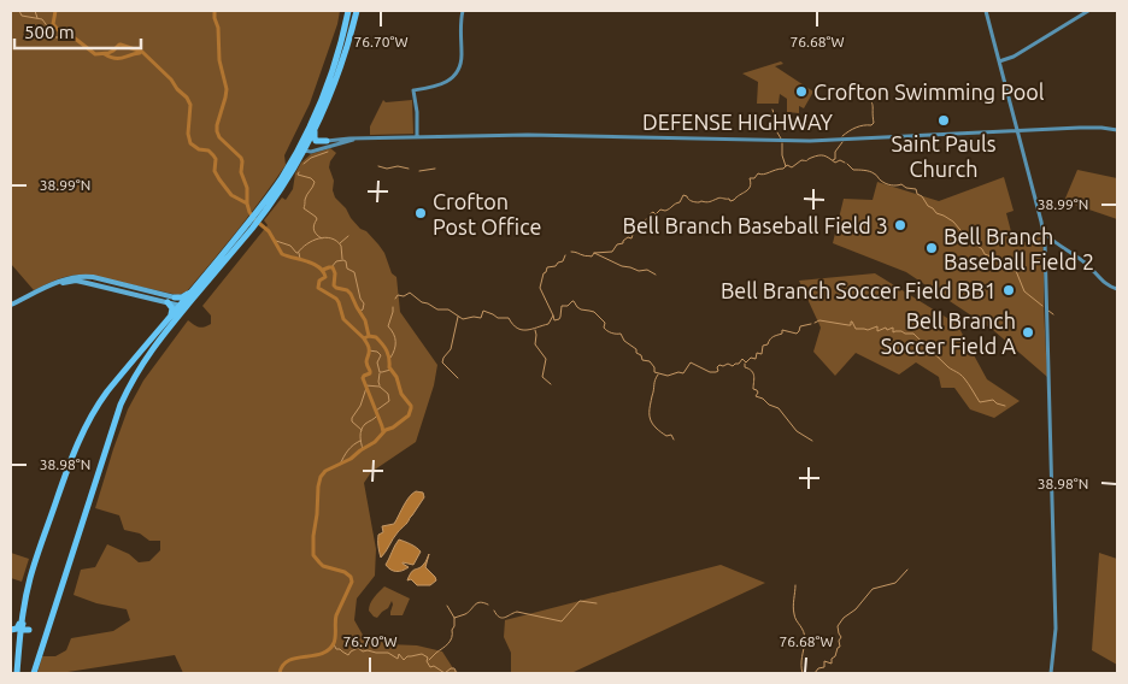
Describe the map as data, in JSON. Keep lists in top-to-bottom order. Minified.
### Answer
{"streets":{"main road":["DEFENSE HIGHWAY"]},"places":["Crofton Swimming Pool","Saint Pauls Church","Crofton Post Office","Bell Branch Baseball Field 3","Bell Branch Baseball Field 2","Bell Branch Soccer Field BB1","Bell Branch Soccer Field A"],"scale_bar":"500 m","coordinates":["76.70°W","76.68°W","38.99°N","38.98°N"]}
